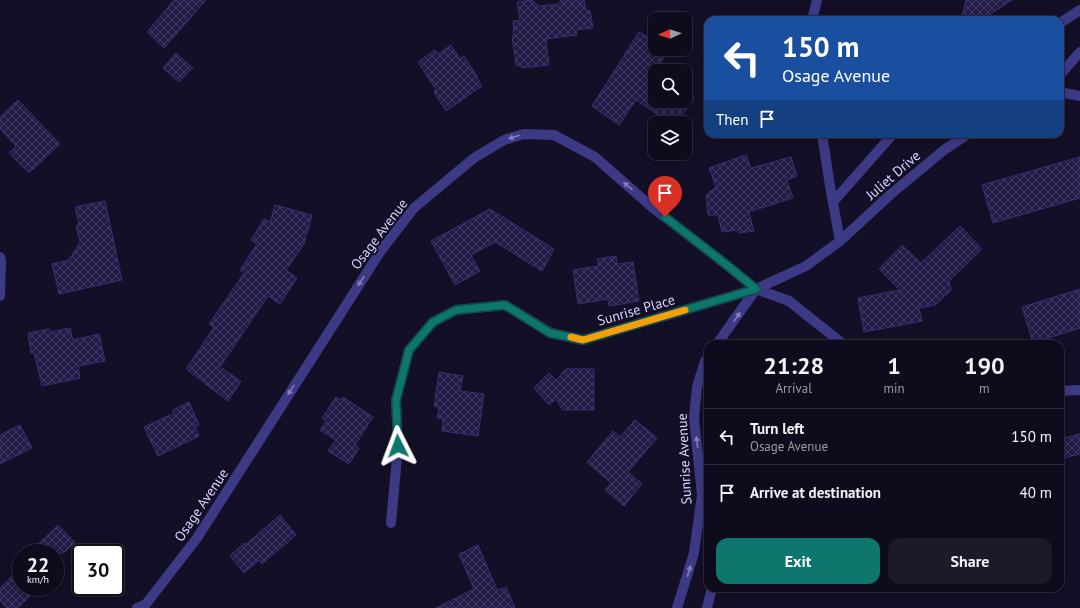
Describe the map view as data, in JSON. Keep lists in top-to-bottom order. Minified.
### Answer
{"streets":{"street":["Juliet Drive","Osage Avenue","Sunrise Place","Sunrise Avenue"]},"crossings":[["Osage Avenue","Sunrise Place"]],"one_way":["Sunrise Avenue"],"north":"left","page":{"turn":["150 m","Osage Avenue"],"then":"Then","eta":["21:28","Arrival","1","min","190","m"],"list":[{"name":"Turn left","note":"Osage Avenue","value":"150 m"},{"name":"Arrive at destination","value":"40 m"}],"buttons":["Exit","Share"],"speed":"22 km/h","limit":"30"}}
